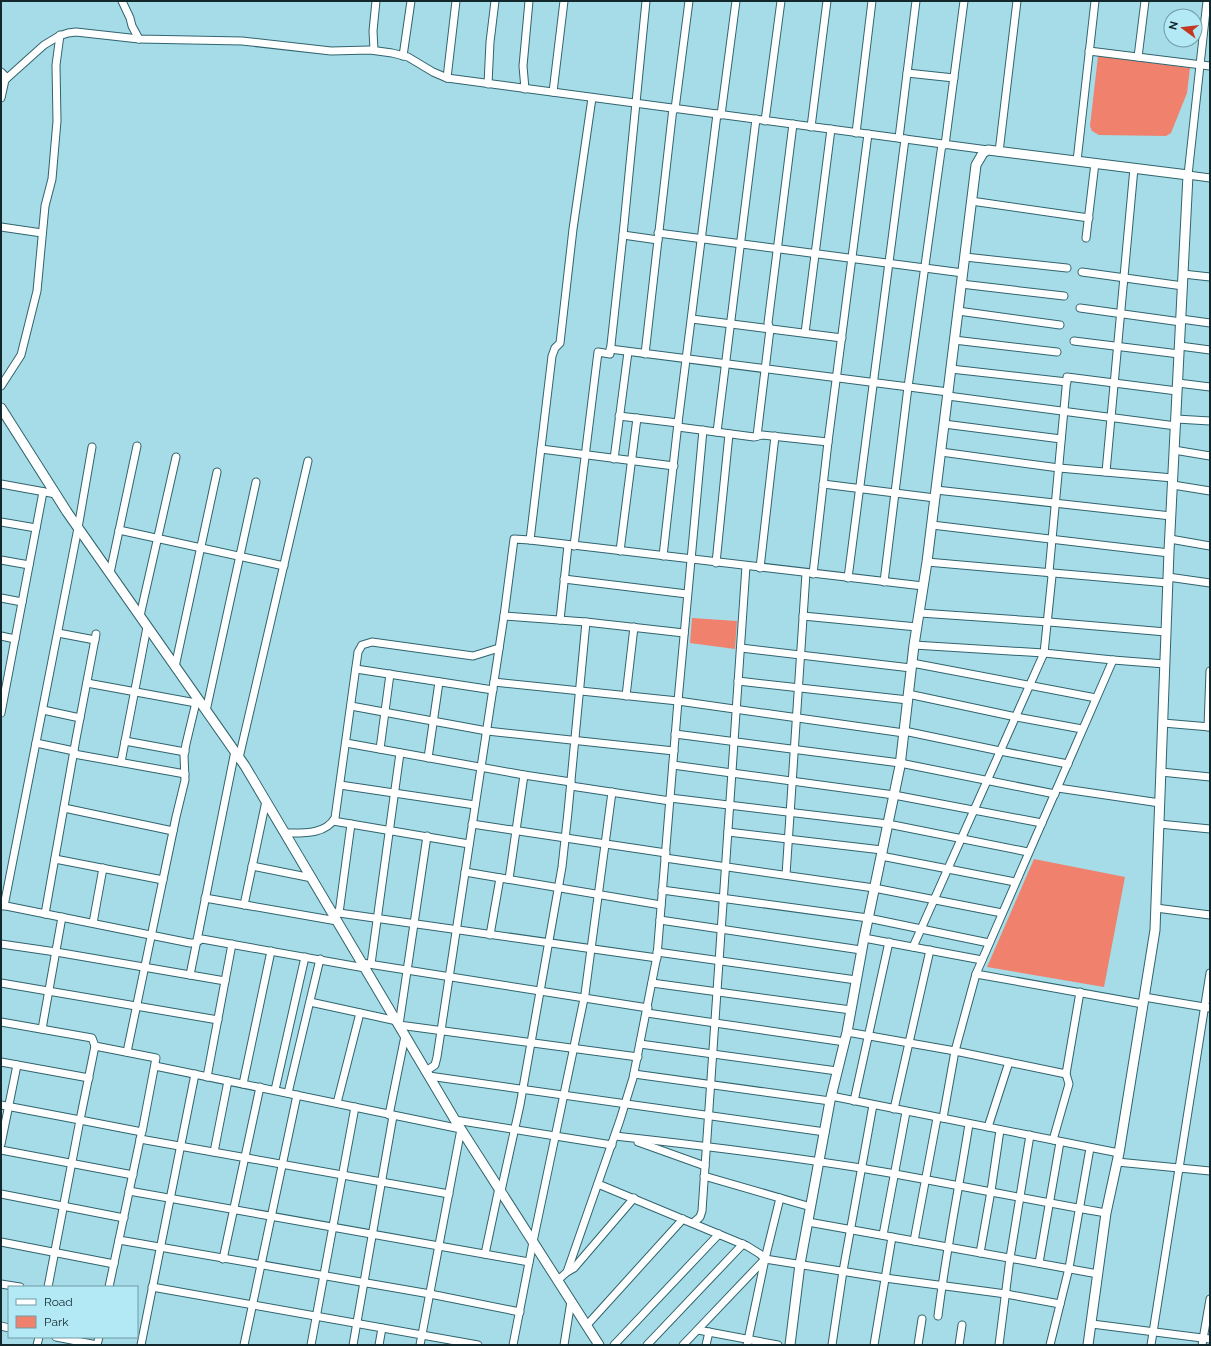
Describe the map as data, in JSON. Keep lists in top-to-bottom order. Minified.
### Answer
{"legend":["Road","Park"],"north":"left"}
